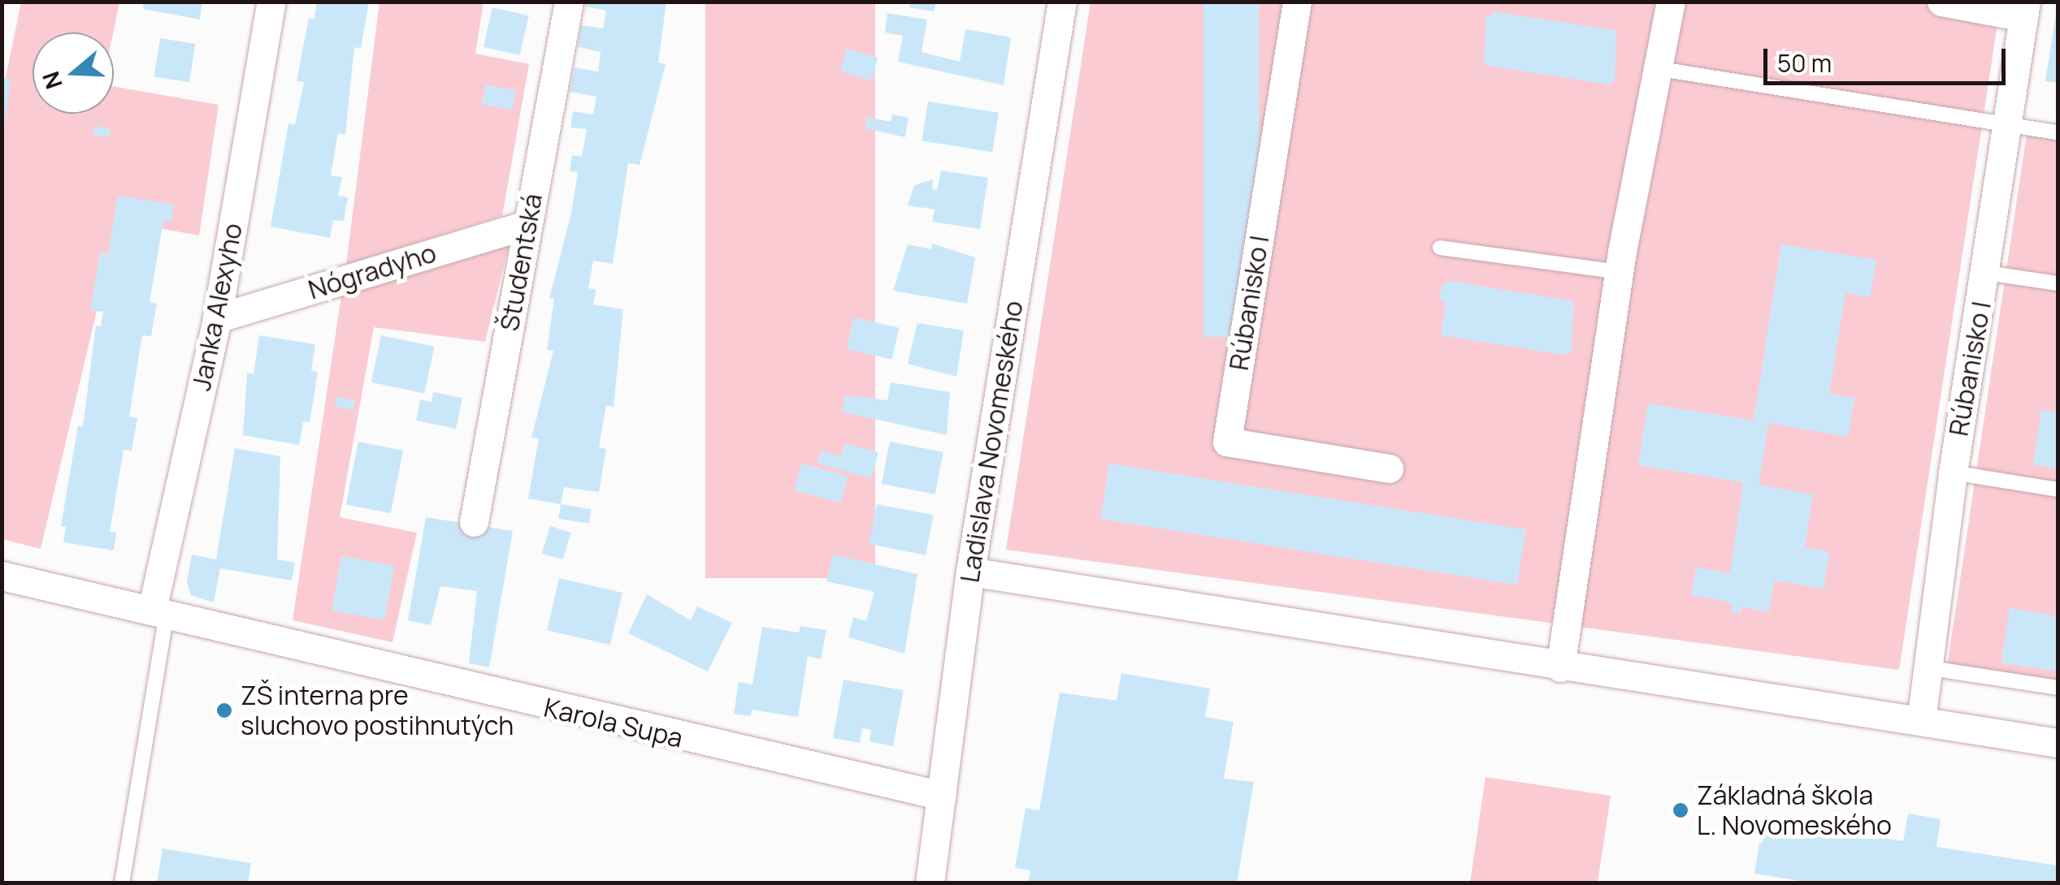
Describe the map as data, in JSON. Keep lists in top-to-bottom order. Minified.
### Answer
{"streets":{"street":["Študentská","Nógradyho","Rúbanisko I","Janka Alexyho","Ladislava Novomeského","Karola Supa"]},"crossings":[["Študentská","Nógradyho"],["Nógradyho","Janka Alexyho"],["Janka Alexyho","Karola Supa"],["Ladislava Novomeského","Karola Supa"]],"places":["ZŠ interna pre sluchovo postihnutých","Základná škola L. Novomeského"],"scale_bar":"50 m","north":"left"}
